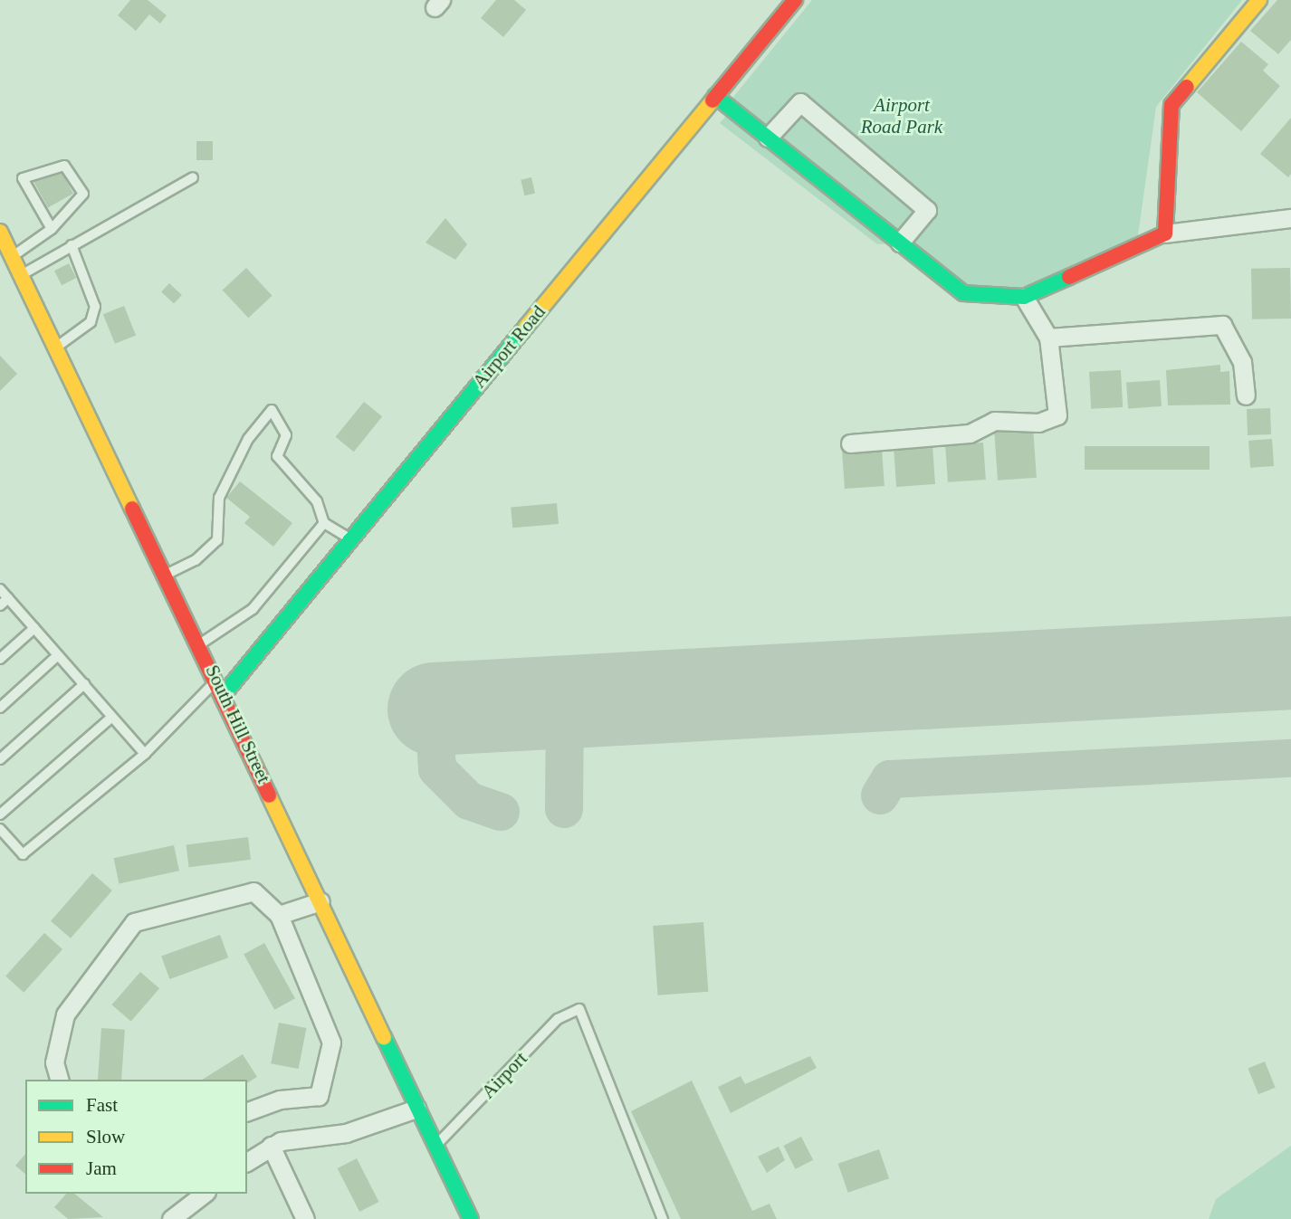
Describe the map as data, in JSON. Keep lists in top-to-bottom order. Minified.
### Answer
{"streets":{"street":["Airport Road","South Hill Street"],"lane":["Airport"]},"crossings":[["Airport Road","South Hill Street"],["South Hill Street","Airport"]],"parks":["Airport Road Park"],"legend":["Fast","Slow","Jam"]}
